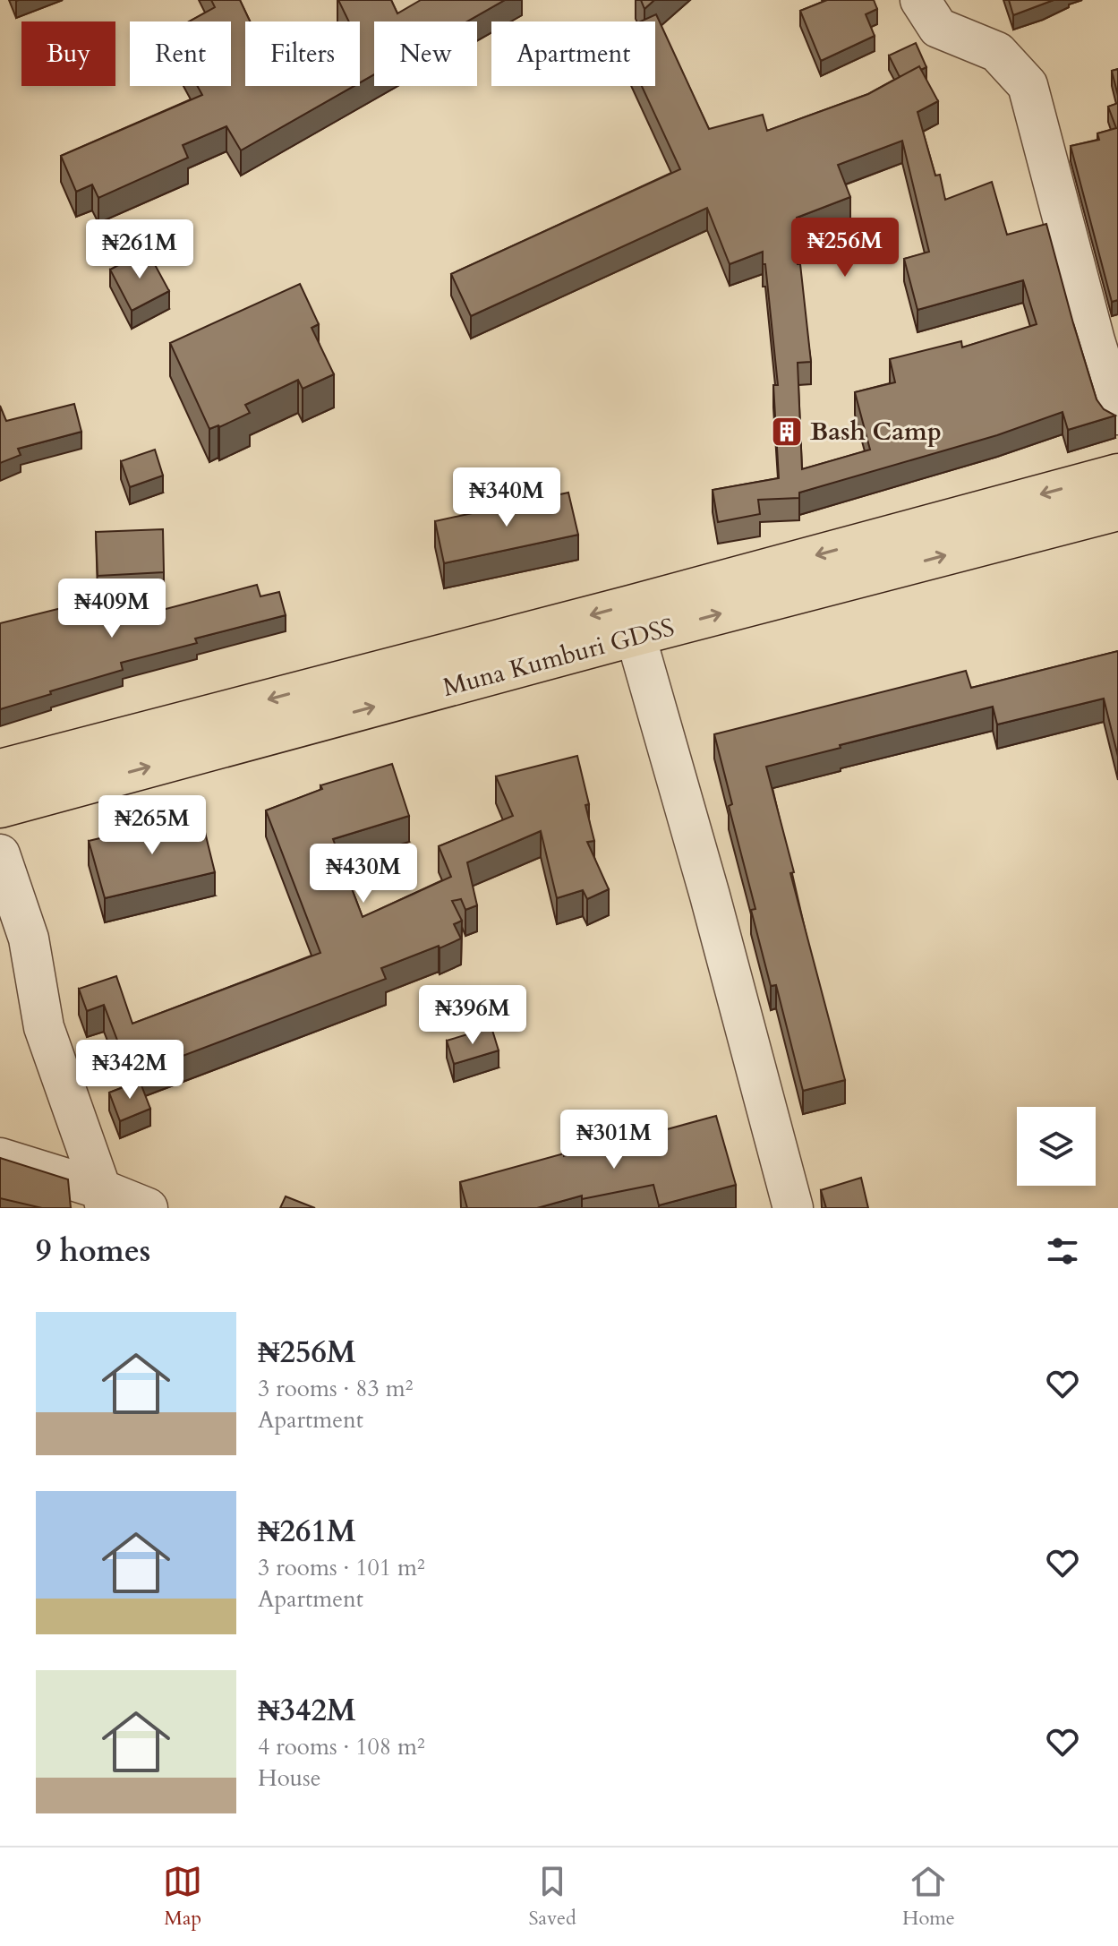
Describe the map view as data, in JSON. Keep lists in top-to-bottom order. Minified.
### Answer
{"streets":{"highway":["Muna Kumburi GDSS"]},"places":{"building":["Bash Camp"]},"page":{"chip":["Buy","Rent","Filters","New","Apartment"],"price":["₦256M","₦261M","₦340M","₦409M","₦265M","₦430M","₦396M","₦342M","₦301M"],"heading":"9 homes","list":[{"name":"₦256M","note":"3 rooms · 83 m² · Apartment"},{"name":"₦261M","note":"3 rooms · 101 m² · Apartment"},{"name":"₦342M","note":"4 rooms · 108 m² · House"}],"tabs":["Map","Saved","Home"]}}
